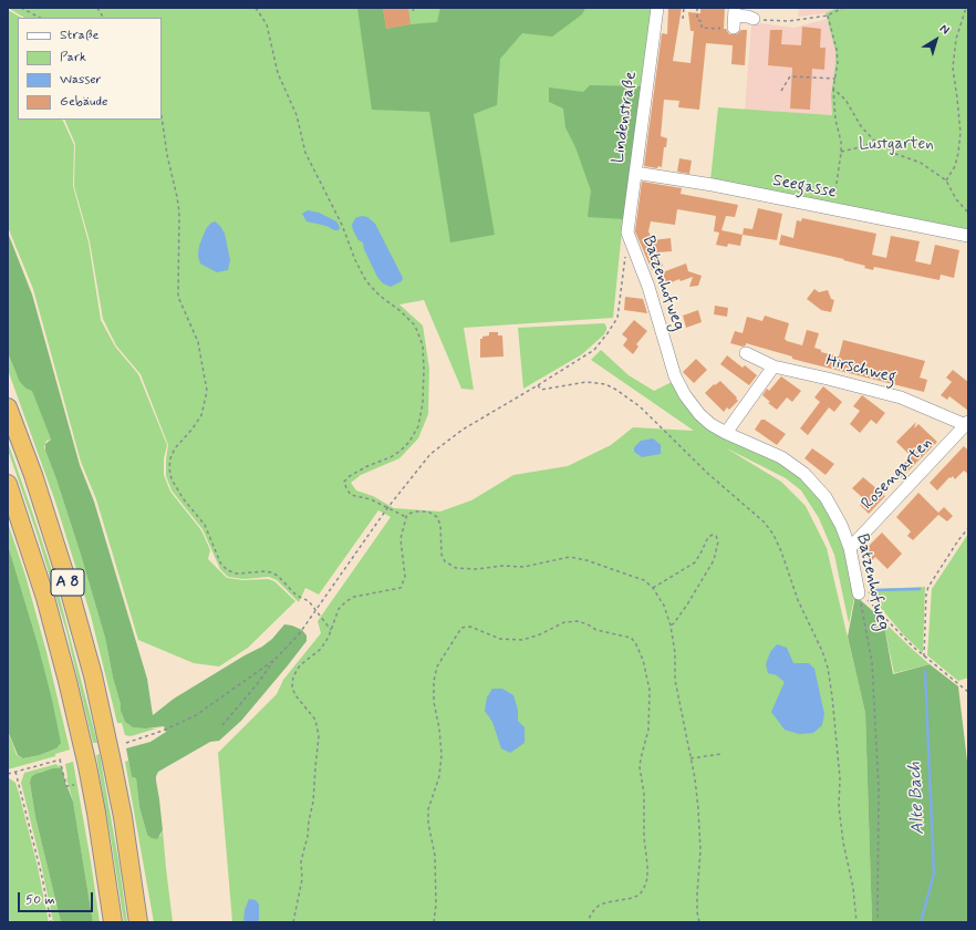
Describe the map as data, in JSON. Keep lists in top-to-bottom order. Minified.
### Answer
{"streets":{"highway":["A 8"],"street":["Lindenstraße","Seegasse","Batzenhofweg","Hirschweg","Rosengarten"]},"crossings":[["Lindenstraße","Seegasse"],["Lindenstraße","Batzenhofweg"],["Batzenhofweg","Rosengarten"],["Hirschweg","Rosengarten"]],"water":["Alte Bach"],"parks":["Lustgarten"],"legend":["Straße","Park","Wasser","Gebäude"],"scale_bar":"50 m","north":"top right"}
